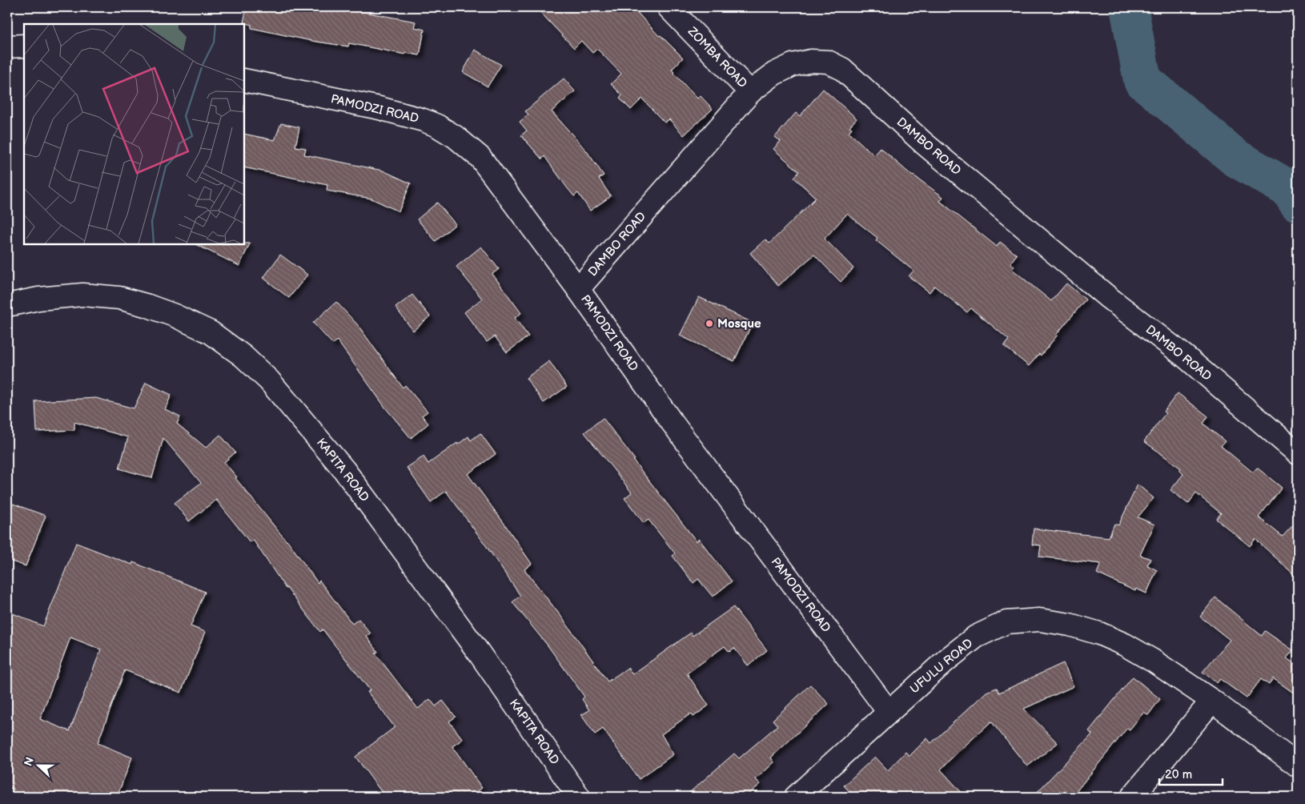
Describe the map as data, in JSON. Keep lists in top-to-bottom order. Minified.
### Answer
{"streets":{"street":["ZOMBA ROAD","PAMODZI ROAD","DAMBO ROAD","KAPITA ROAD","UFULU ROAD"]},"crossings":[["ZOMBA ROAD","DAMBO ROAD"],["PAMODZI ROAD","DAMBO ROAD"],["PAMODZI ROAD","UFULU ROAD"]],"places":["Mosque"],"scale_bar":"20 m","north":"left"}
